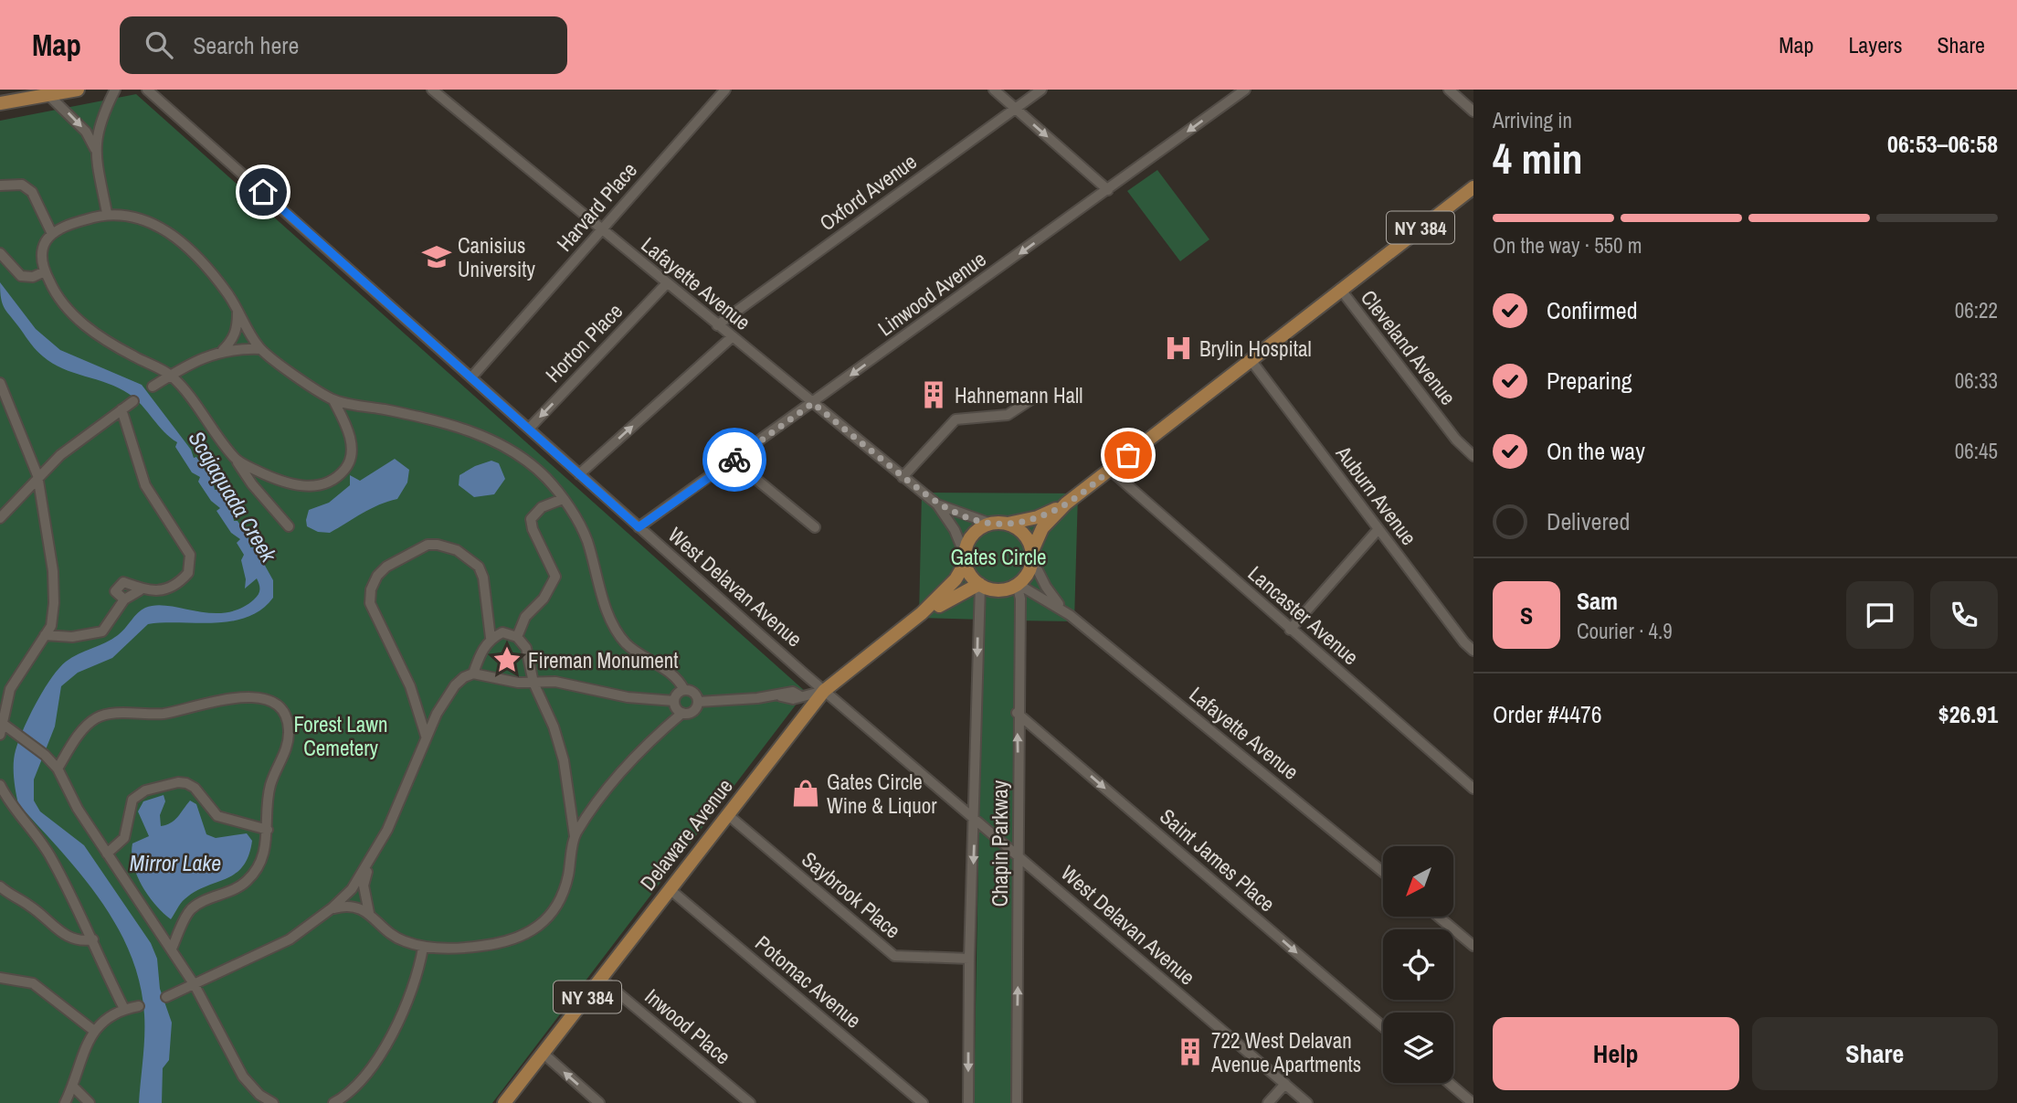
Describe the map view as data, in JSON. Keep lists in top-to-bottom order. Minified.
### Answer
{"streets":{"main road":["NY 384","Delaware Avenue"],"street":["Oxford Avenue","Harvard Place","Lafayette Avenue","Linwood Avenue","Horton Place","Cleveland Avenue","Auburn Avenue","West Delavan Avenue","Lancaster Avenue","Chapin Parkway","Saint James Place","Saybrook Place","Potomac Avenue","Inwood Place"]},"crossings":[["Oxford Avenue","Lafayette Avenue"],["Harvard Place","Lafayette Avenue"],["Harvard Place","West Delavan Avenue"],["NY 384","Lafayette Avenue"],["NY 384","Cleveland Avenue"],["NY 384","Auburn Avenue"],["NY 384","Lancaster Avenue"],["NY 384","Delaware Avenue"],["NY 384","Chapin Parkway"],["Lafayette Avenue","Linwood Avenue"],["Lafayette Avenue","Horton Place"],["Lafayette Avenue","Delaware Avenue"],["Lafayette Avenue","Chapin Parkway"],["Linwood Avenue","West Delavan Avenue"],["Horton Place","West Delavan Avenue"],["West Delavan Avenue","Delaware Avenue"],["West Delavan Avenue","Chapin Parkway"],["Delaware Avenue","Chapin Parkway"],["Delaware Avenue","Saybrook Place"],["Delaware Avenue","Potomac Avenue"],["Delaware Avenue","Inwood Place"],["Chapin Parkway","Saint James Place"],["Chapin Parkway","Saybrook Place"]],"one_way":["Linwood Avenue","Saint James Place"],"water":["Scajaquada Creek","Mirror Lake"],"parks":["Gates Circle","Forest Lawn Cemetery"],"places":{"school or university":["Canisius University"],"hospital":["Brylin Hospital"],"building":["Hahnemann Hall","722 West Delavan Avenue Apartments"],"place":["Fireman Monument"],"shop":["Gates Circle Wine & Liquor"]},"north":"bottom left","page":{"header":"Map","search":"Search here","nav":["Map","Layers","Share"],"heading":["4 min","Arriving in","06:53–06:58"],"panel":["Sam","Courier · 4.9","Order #4476","$26.91"],"bar":"On the way · 550 m","list":[["Confirmed","06:22"],["Preparing","06:33"],["On the way","06:45"],"Delivered"],"round":"S","buttons":["Help","Share"]}}
